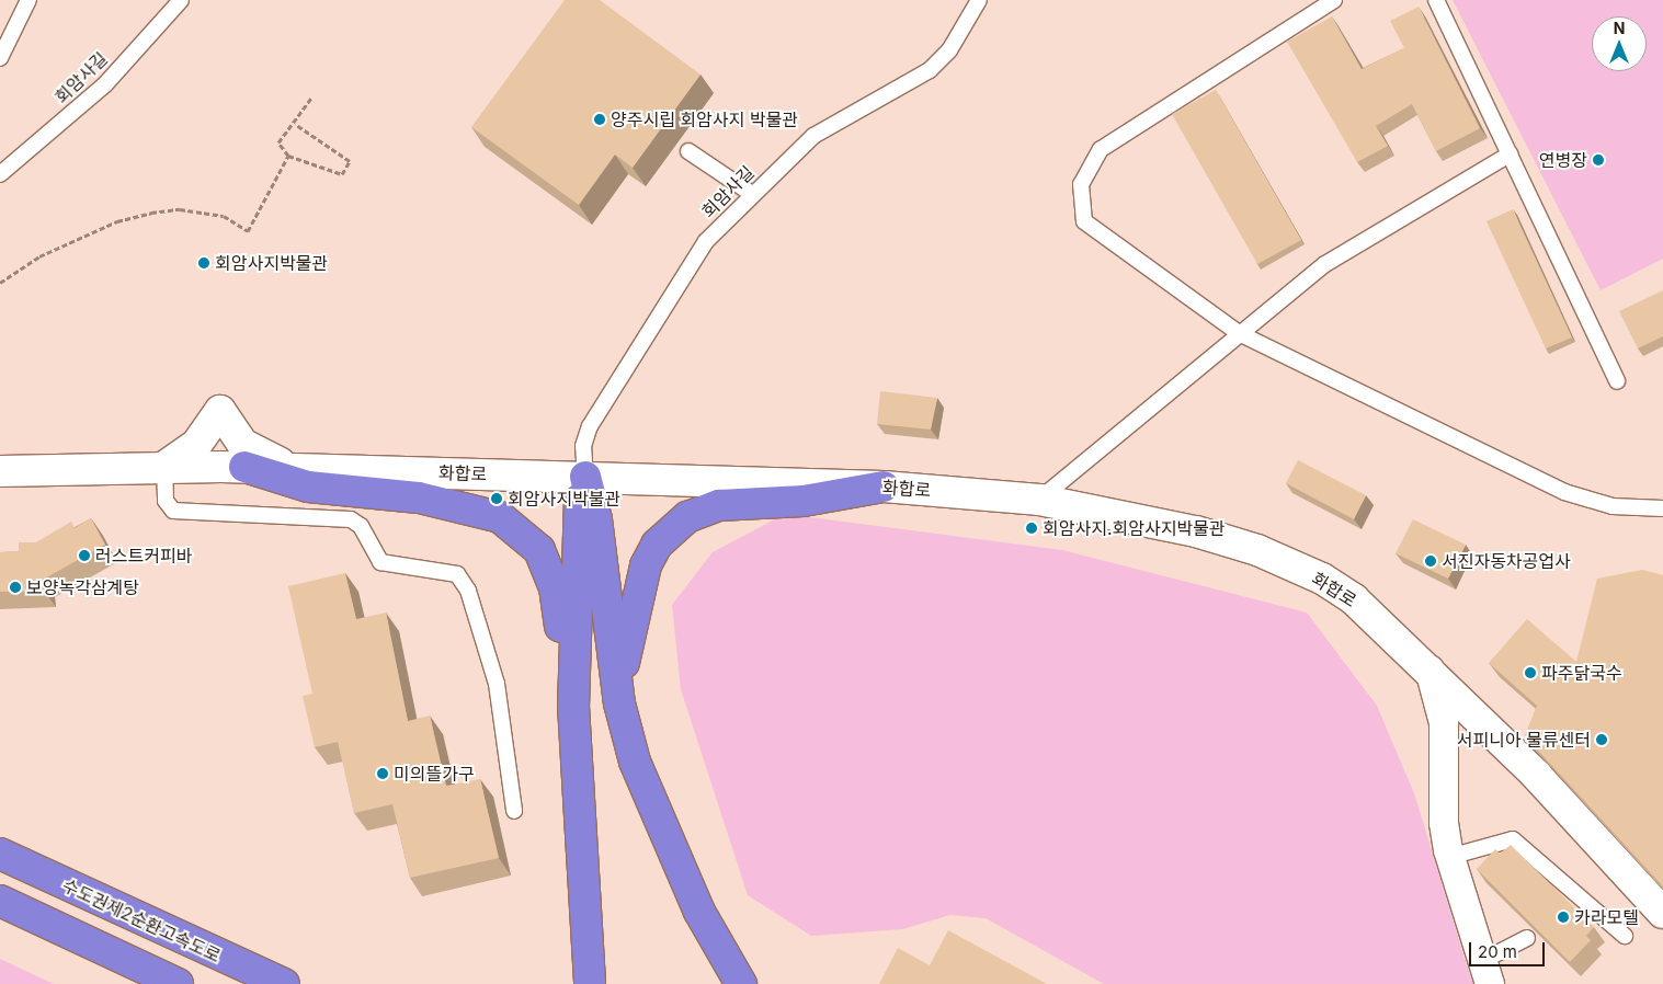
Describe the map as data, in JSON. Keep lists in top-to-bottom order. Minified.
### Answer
{"streets":{"highway":["수도권제2순환고속도로"],"main road":["화합로"],"lane":["회암사길"]},"crossings":[["회암사길","화합로"]],"places":["양주시립 회암사지 박물관","연병장","회암사지박물관","회암사지박불관","회암사지.회암사지박물관","러스트커피바","서진자동차공업사","보양녹각삼계탕","파주닭국수","서피니아 물류센터","미의뜰가구","카라모텔"],"scale_bar":"20 m","north":"top"}
